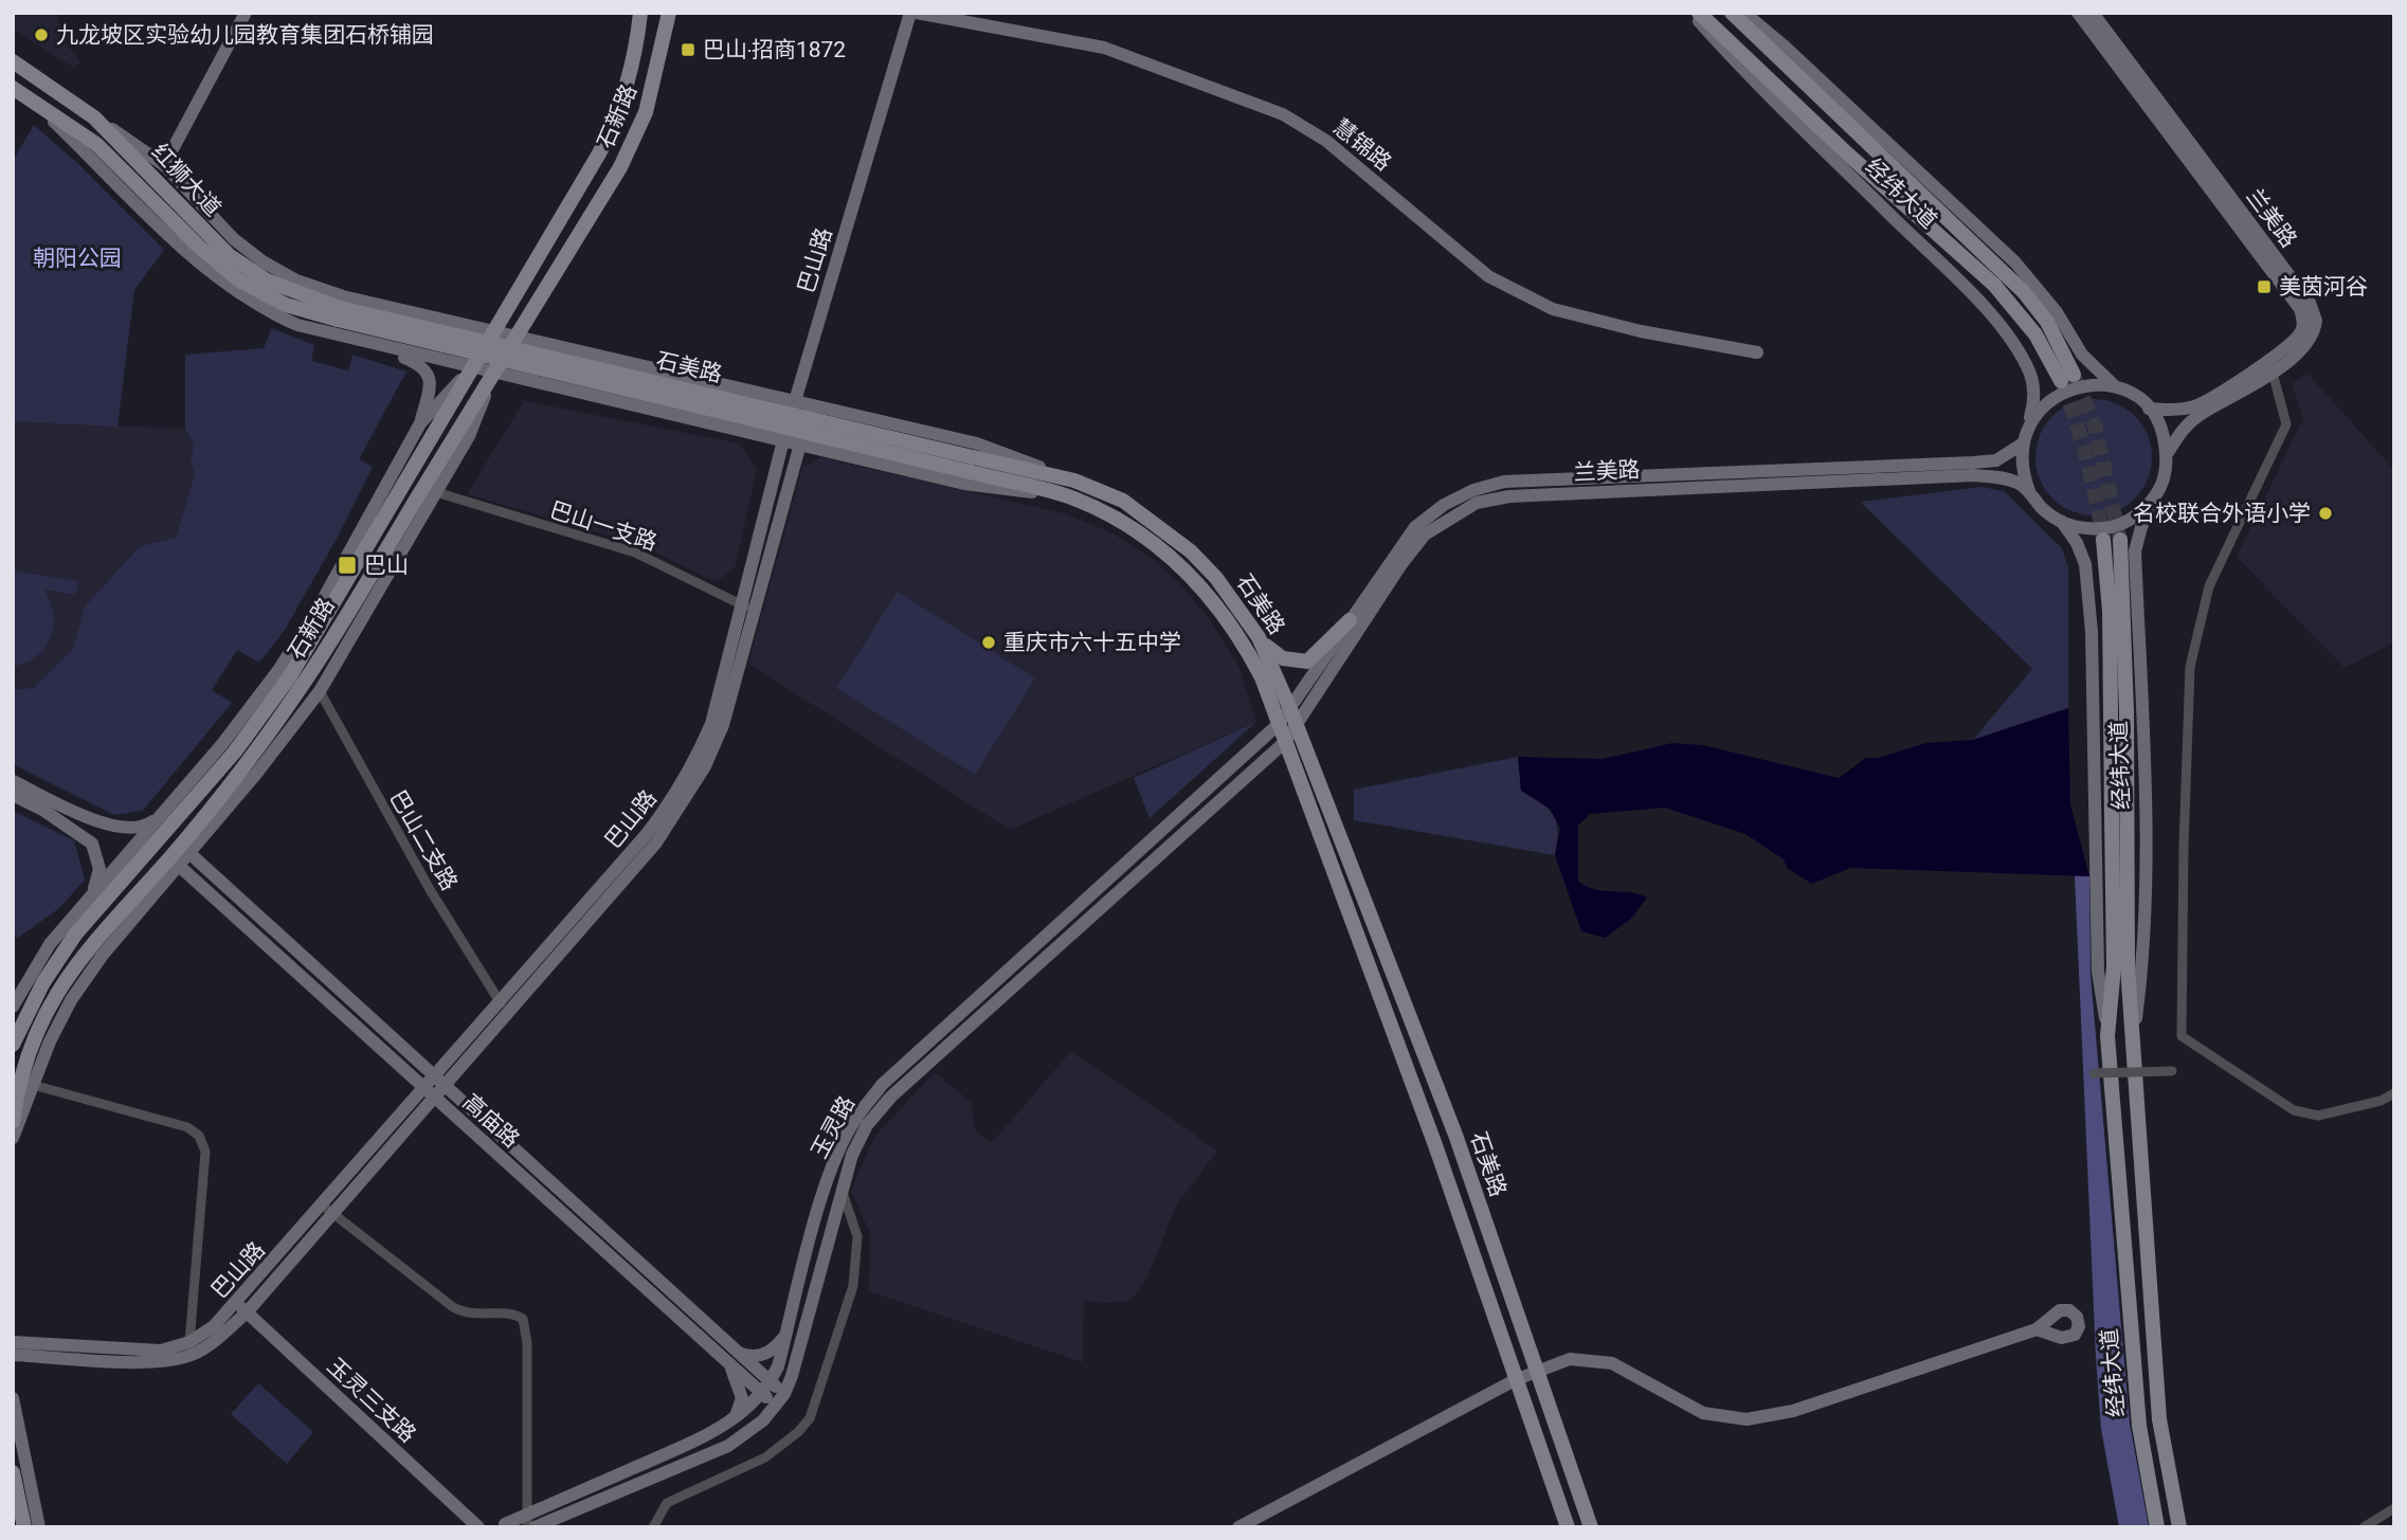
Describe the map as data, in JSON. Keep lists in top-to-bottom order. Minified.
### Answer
{"streets":{"main road":["石新路","红狮大道","经纬大道","石美路"],"street":["慧锦路","兰美路","巴山路","巴山一支路","巴山二支路","高庙路","玉灵路","玉灵三支路"]},"crossings":[["红狮大道","石美路"],["经纬大道","兰美路"],["兰美路","石美路"],["兰美路","玉灵路"],["巴山路","巴山一支路"],["巴山路","巴山二支路"],["巴山路","高庙路"],["巴山路","玉灵三支路"],["石美路","玉灵路"],["高庙路","玉灵路"]],"parks":["朝阳公园"],"places":{"other":["九龙坡区实验幼儿园教育集团石桥铺园","名校联合外语小学","重庆市六十五中学"],"transit":["巴山‧招商1872","美茵河谷","巴山"]}}
